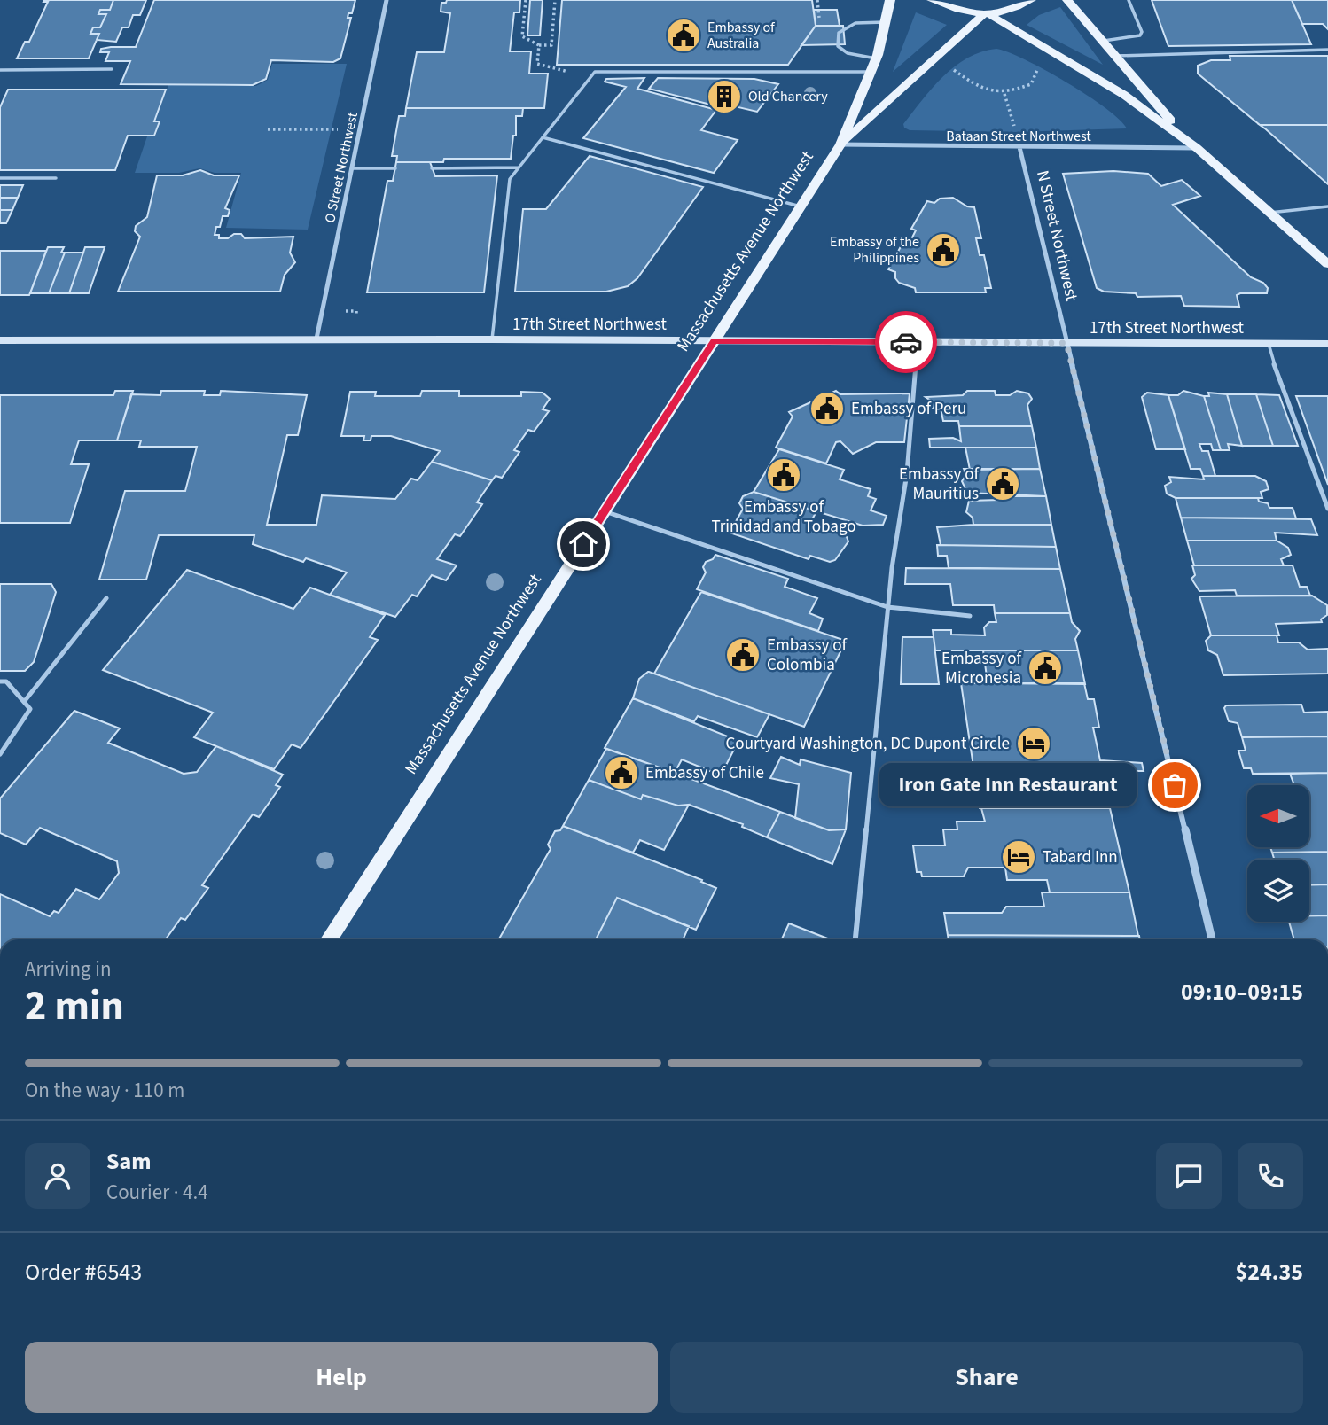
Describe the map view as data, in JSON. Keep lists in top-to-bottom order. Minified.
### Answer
{"streets":{"main road":["Massachusetts Avenue Northwest","17th Street Northwest"],"street":["Bataan Street Northwest","O Street Northwest","N Street Northwest"]},"crossings":[["Bataan Street Northwest","N Street Northwest"],["Bataan Street Northwest","Massachusetts Avenue Northwest"],["O Street Northwest","17th Street Northwest"],["N Street Northwest","17th Street Northwest"],["Massachusetts Avenue Northwest","17th Street Northwest"]],"places":{"public building":["Embassy of Australia","Embassy of the Philippines","Embassy of Peru","Embassy of Trinidad and Tobago","Embassy of Mauritius","Embassy of Colombia","Embassy of Micronesia","Embassy of Chile"],"building":["Old Chancery"],"hotel":["Courtyard Washington, DC Dupont Circle","Tabard Inn"],"other":["Iron Gate Inn Restaurant"]},"north":"left","page":{"bubble":"Iron Gate Inn Restaurant","heading":["2 min","Arriving in","09:10–09:15"],"panel":["Sam","Courier · 4.4","Order #6543","$24.35"],"bar":"On the way · 110 m","buttons":["Help","Share"]}}
